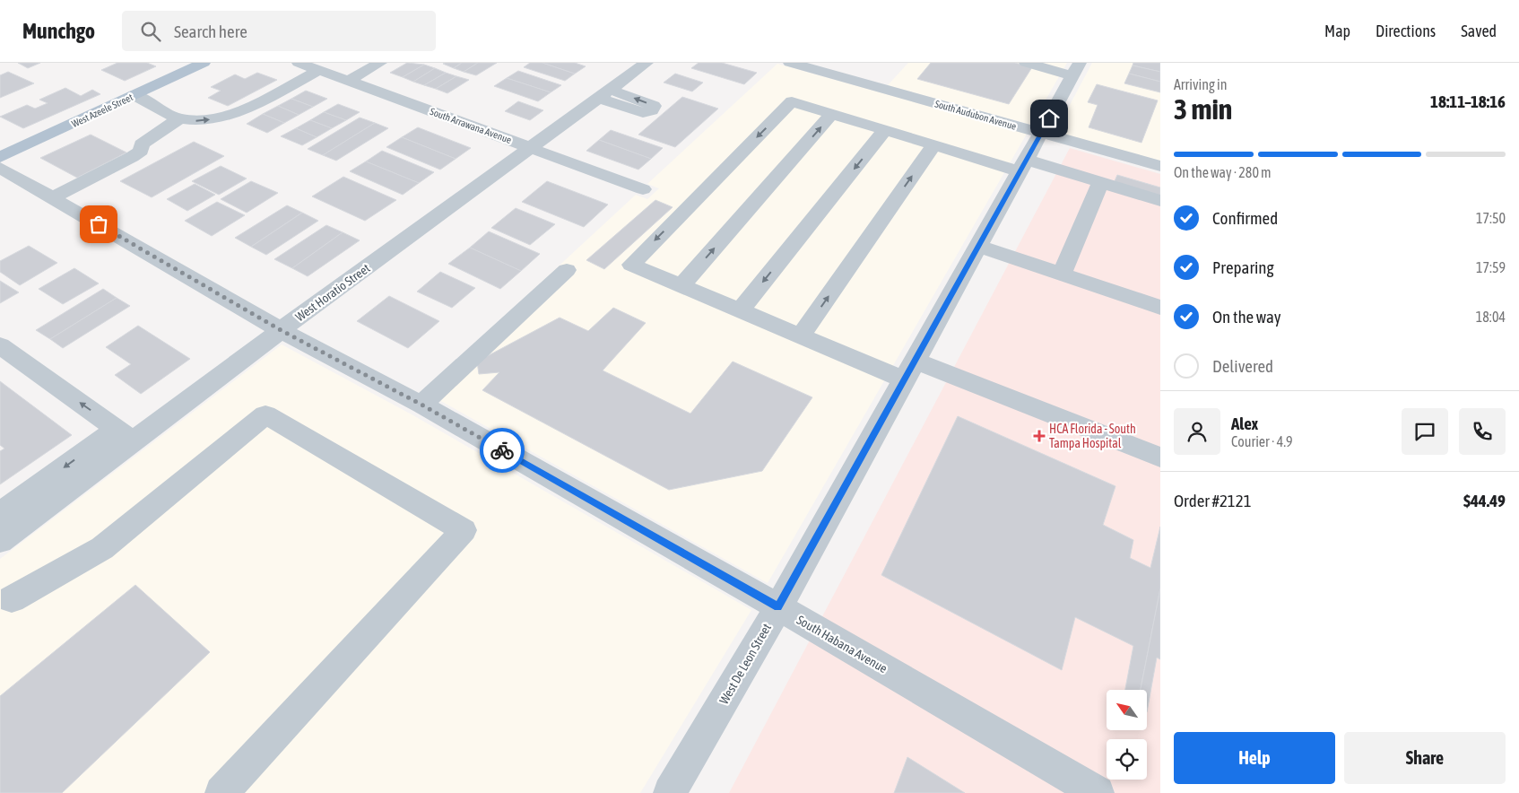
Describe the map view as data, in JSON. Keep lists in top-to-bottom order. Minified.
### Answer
{"streets":{"main road":["West Azeele Street"],"street":["South Audubon Avenue","South Arrawana Avenue","West Horatio Street","South Habana Avenue","West De Leon Street"]},"crossings":[["South Audubon Avenue","West De Leon Street"],["South Arrawana Avenue","West Horatio Street"],["West Horatio Street","South Habana Avenue"],["South Habana Avenue","West De Leon Street"]],"places":{"health":["HCA Florida - South Tampa Hospital"]},"north":"top left","page":{"header":"Munchgo","search":"Search here","nav":["Map","Directions","Saved"],"heading":["3 min","Arriving in","18:11–18:16"],"panel":["Alex","Courier · 4.9","Order #2121","$44.49"],"bar":"On the way · 280 m","list":[["Confirmed","17:50"],["Preparing","17:59"],["On the way","18:04"],"Delivered"],"buttons":["Help","Share"]}}
